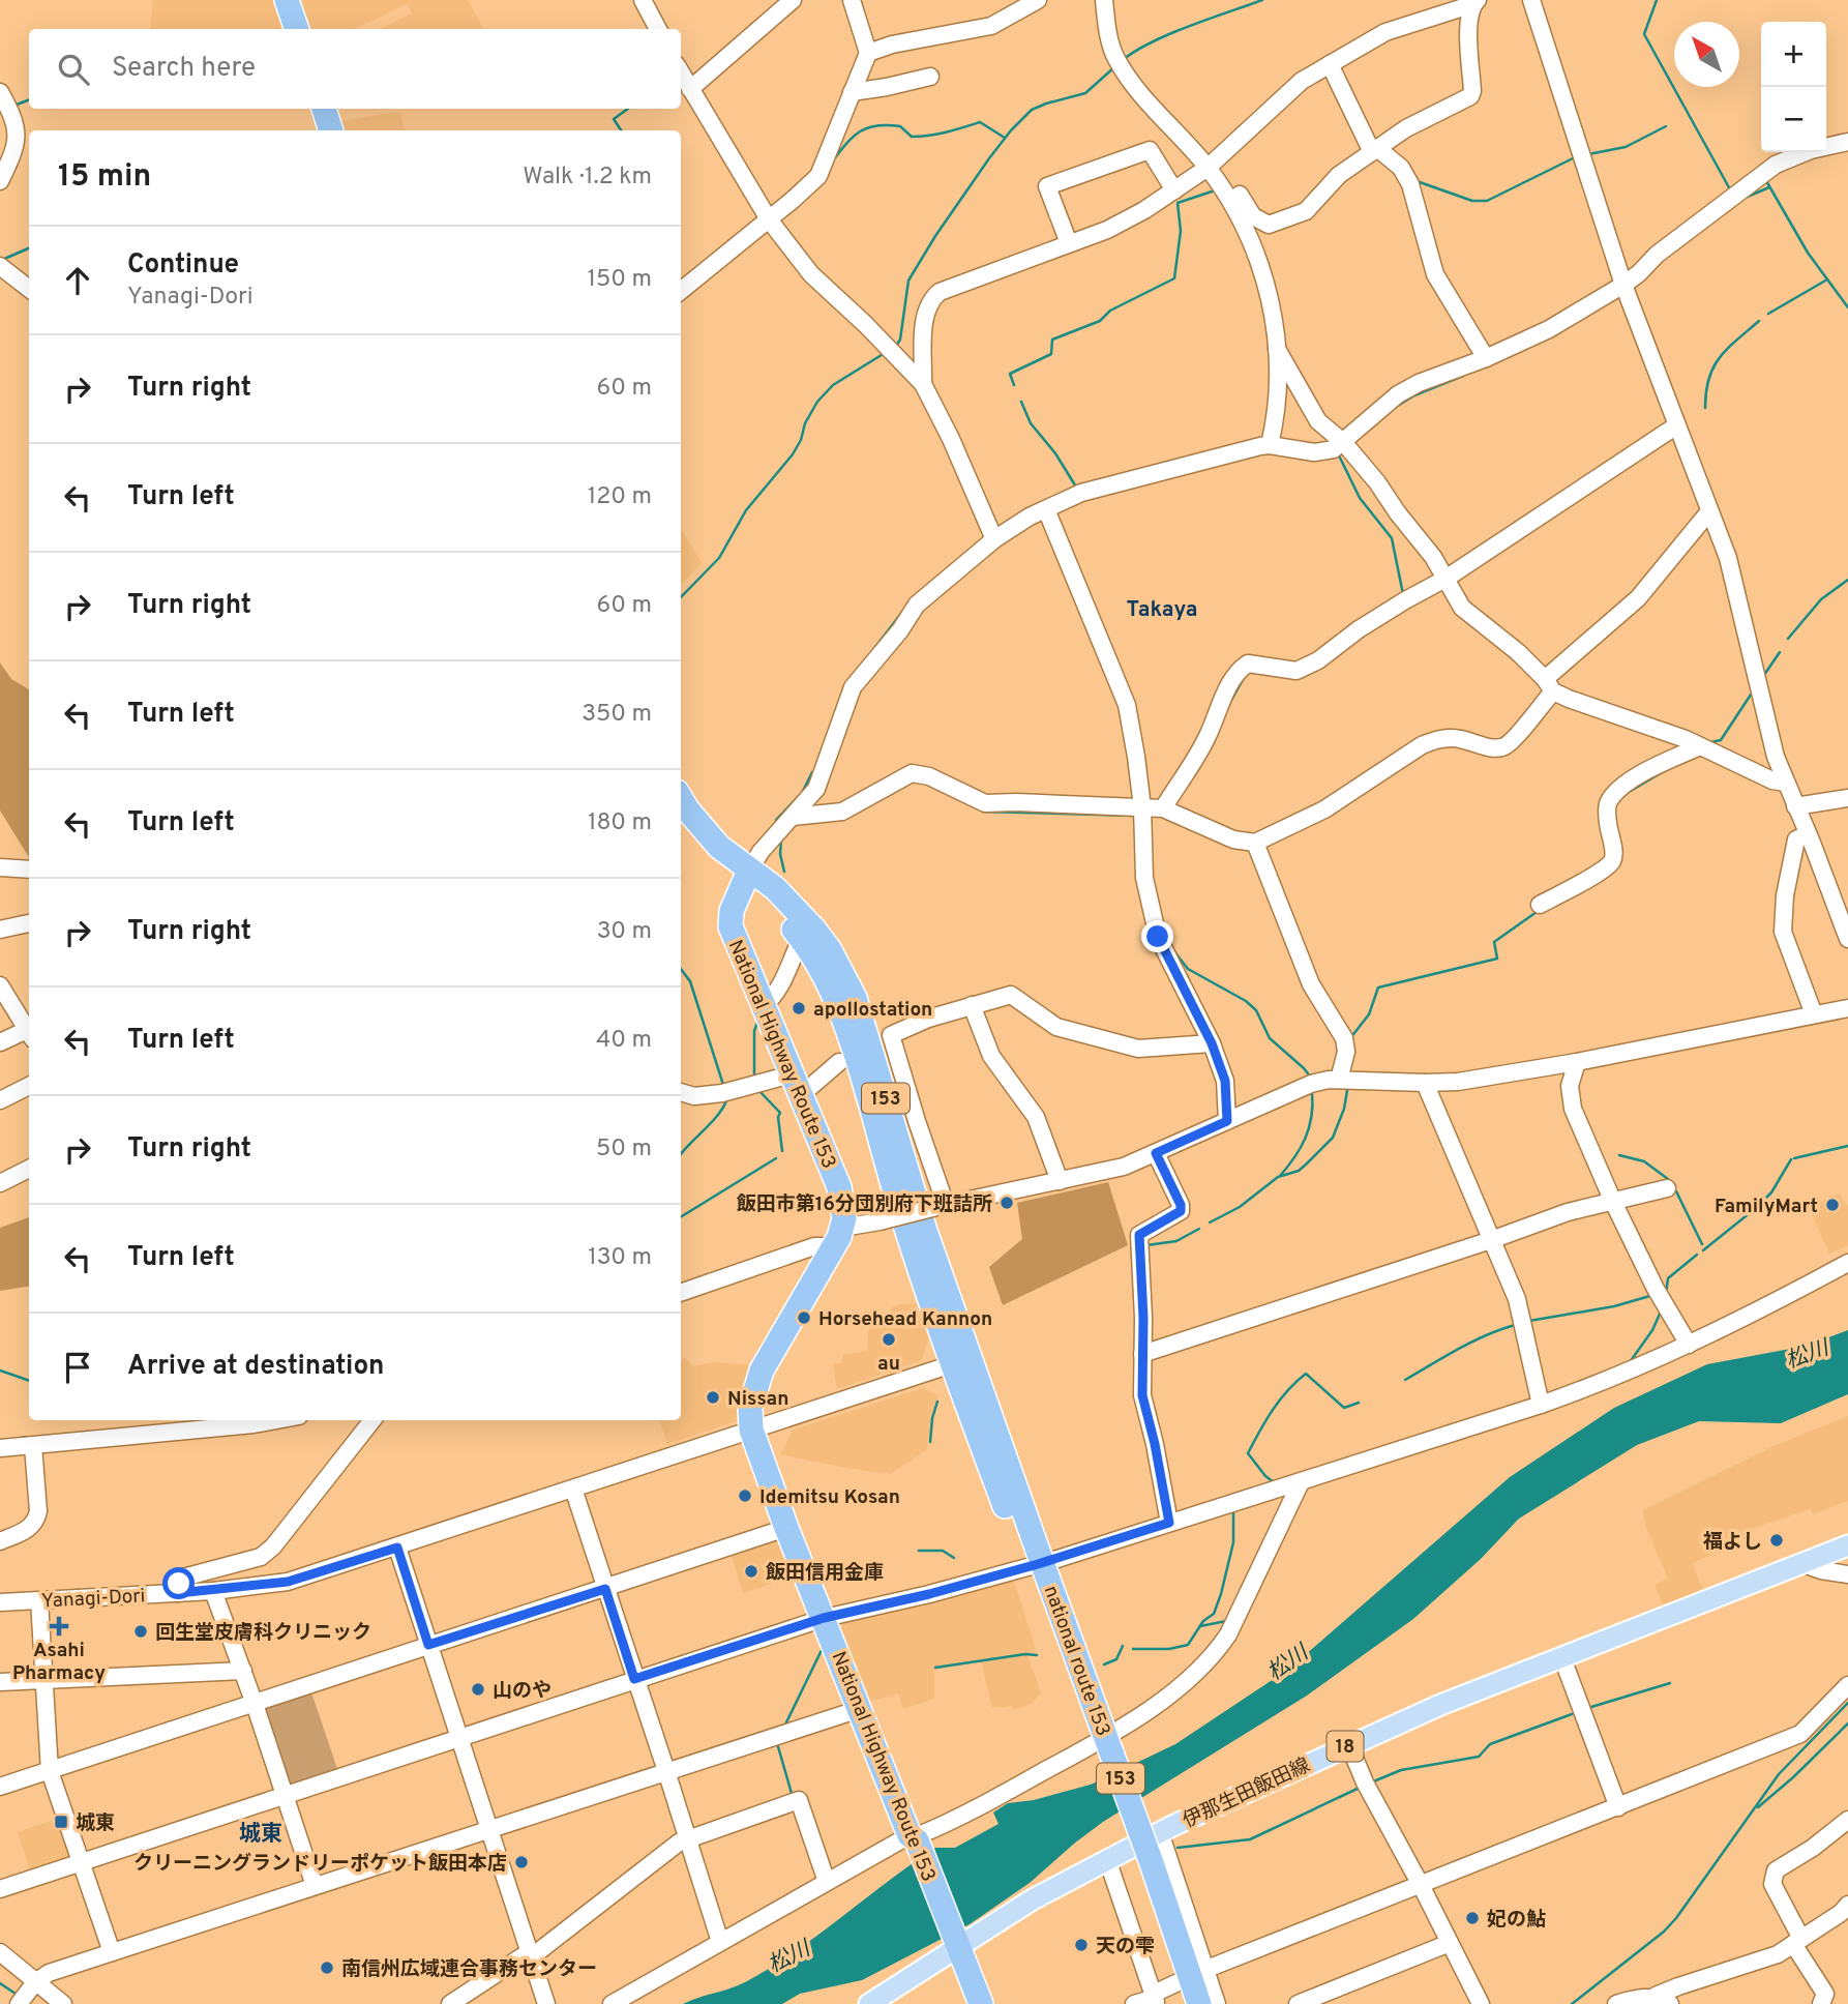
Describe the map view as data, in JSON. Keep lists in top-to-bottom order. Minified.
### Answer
{"streets":{"highway":["National Highway Route 153","153","national route 153"],"main road":["18","伊那生田飯田線"],"street":["Yanagi-Dori"]},"crossings":[["National Highway Route 153","153"],["National Highway Route 153","Yanagi-Dori"],["National Highway Route 153","伊那生田飯田線"],["153","Yanagi-Dori"],["153","national route 153"],["Yanagi-Dori","national route 153"]],"districts":["Takaya","城東"],"water":["松川"],"places":{"other":["apollostation","飯田市第16分団別府下班詰所","FamilyMart","Horsehead Kannon","au","Nissan","Idemitsu Kosan","福よし","飯田信用金庫","回生堂皮膚科クリニック","山のや","クリーニングランドリーポケット飯田本店","妃の鮎","天の雫","南信州広域連合事務センター"],"health":["Asahi Pharmacy"],"transit":["城東"]},"north":"top left","page":{"map_buttons":["+","−"],"search":"Search here","heading":["15 min","Walk · 1.2 km"],"list":[["Continue","Yanagi-Dori","150 m"],["Turn right","60 m"],["Turn left","120 m"],["Turn right","60 m"],["Turn left","350 m"],["Turn left","180 m"],["Turn right","30 m"],["Turn left","40 m"],["Turn right","50 m"],["Turn left","130 m"],"Arrive at destination"]}}
